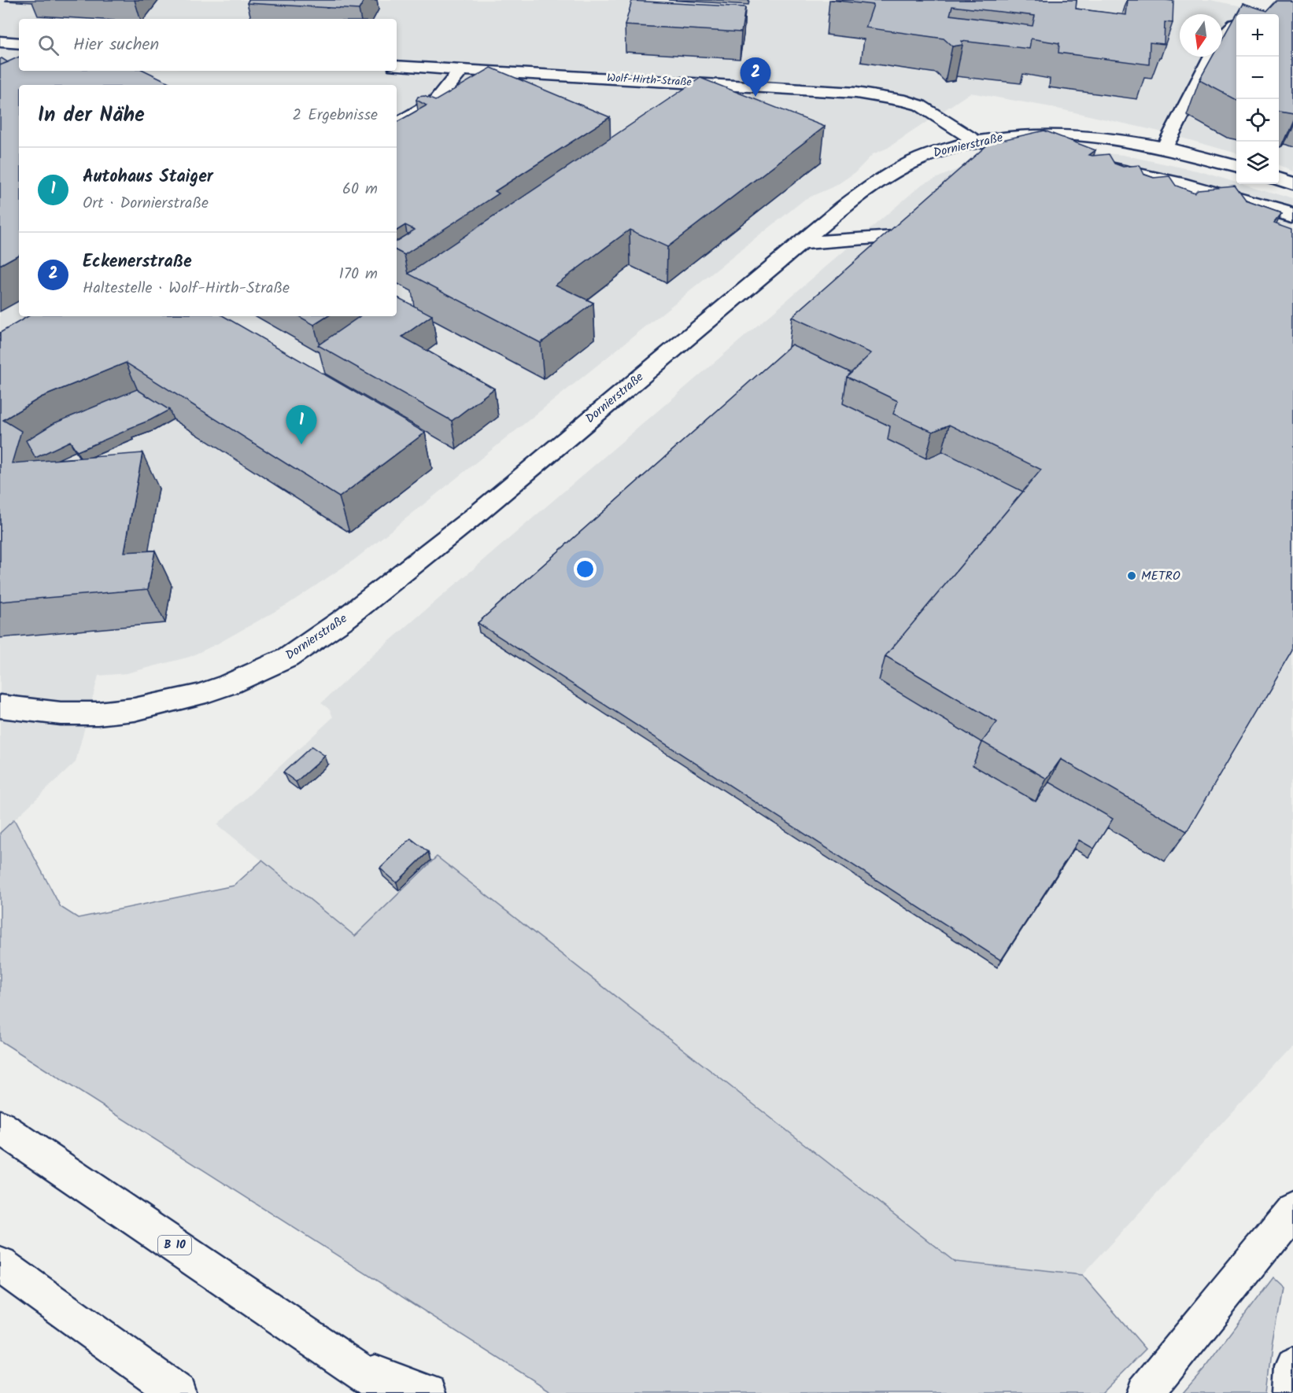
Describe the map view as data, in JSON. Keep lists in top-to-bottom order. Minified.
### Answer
{"streets":{"main road":["Wolf-Hirth-Straße","Dornierstraße","B 10"]},"crossings":[["Wolf-Hirth-Straße","Dornierstraße"]],"places":["METRO"],"north":"bottom","page":{"map_buttons":["+","−"],"search":"Hier suchen","pins":["2","1"],"heading":["In der Nähe","2 Ergebnisse"],"list":[{"mark":"1","name":"Autohaus Staiger","note":"Ort · Dornierstraße","value":"60 m"},{"mark":"2","name":"Eckenerstraße","note":"Haltestelle · Wolf-Hirth-Straße","value":"170 m"}]}}
